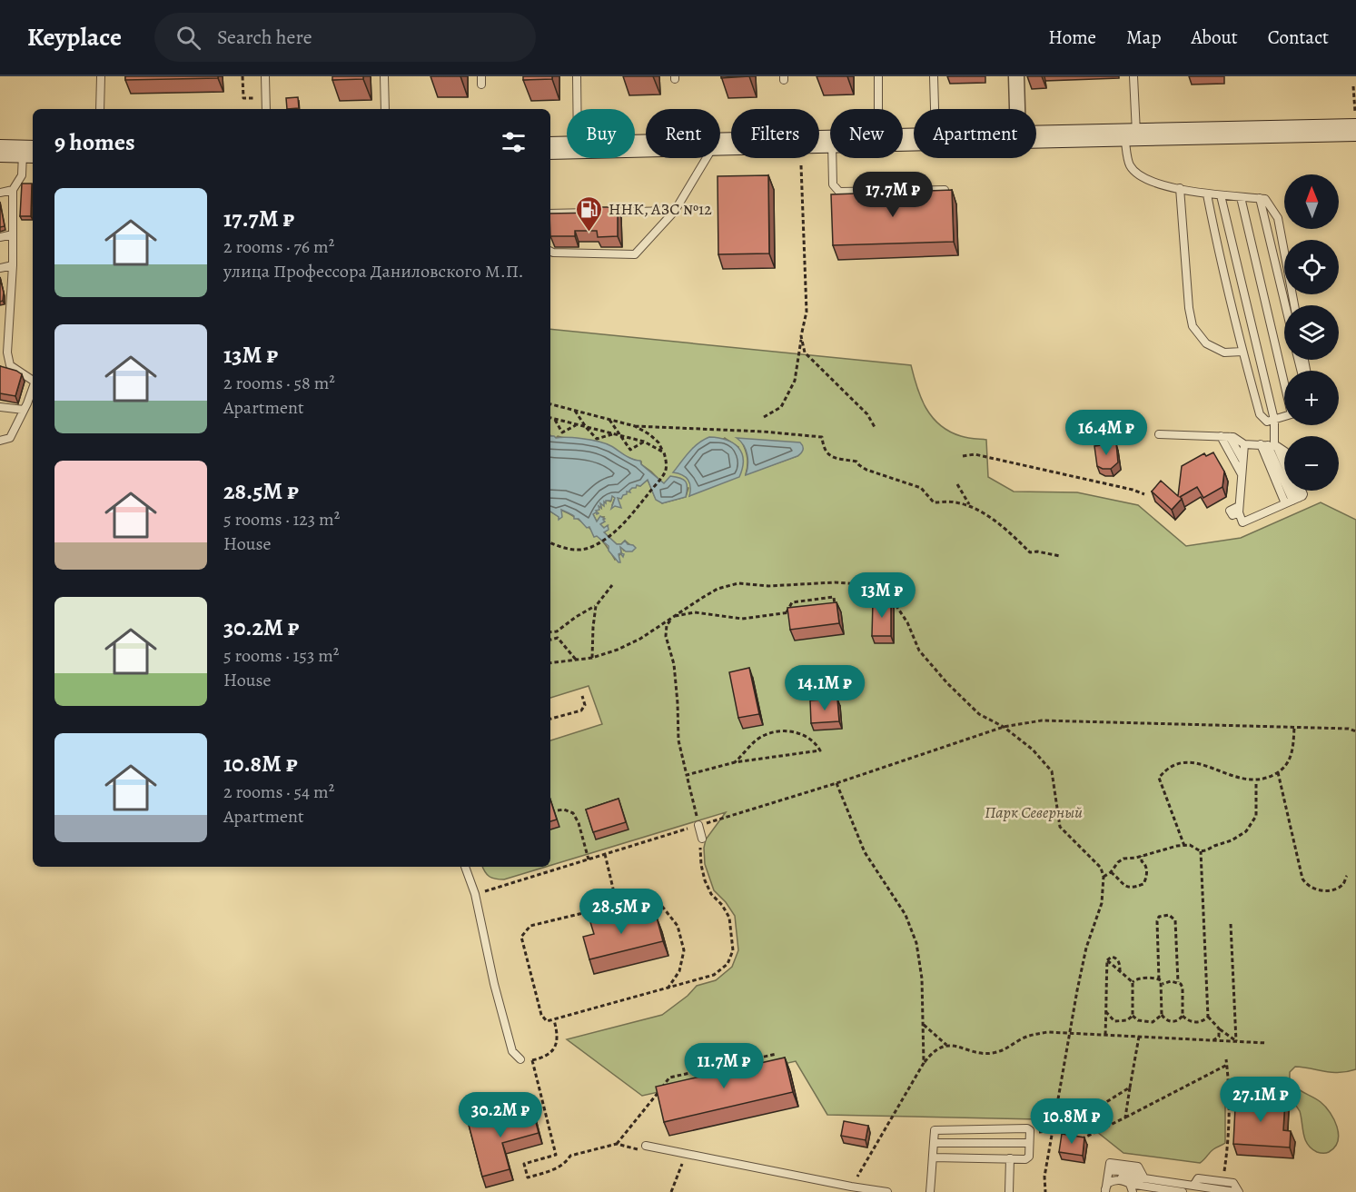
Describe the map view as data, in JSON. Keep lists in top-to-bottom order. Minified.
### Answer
{"parks":["Парк Северный"],"places":{"fuel station":["ННК, АЗС №12"]},"north":"top","page":{"header":"Keyplace","search":"Search here","nav":["Home","Map","About","Contact"],"chip":["Buy","Rent","Filters","New","Apartment"],"heading":"9 homes","price":["17.7M ₽","16.4M ₽","13M ₽","14.1M ₽","28.5M ₽","11.7M ₽","27.1M ₽","30.2M ₽","10.8M ₽"],"map_buttons":["+","−"],"list":[{"name":"17.7M ₽","note":"2 rooms · 76 m² · улица Профессора Даниловского М.П."},{"name":"13M ₽","note":"2 rooms · 58 m² · Apartment"},{"name":"28.5M ₽","note":"5 rooms · 123 m² · House"},{"name":"30.2M ₽","note":"5 rooms · 153 m² · House"},{"name":"10.8M ₽","note":"2 rooms · 54 m² · Apartment"}]}}
